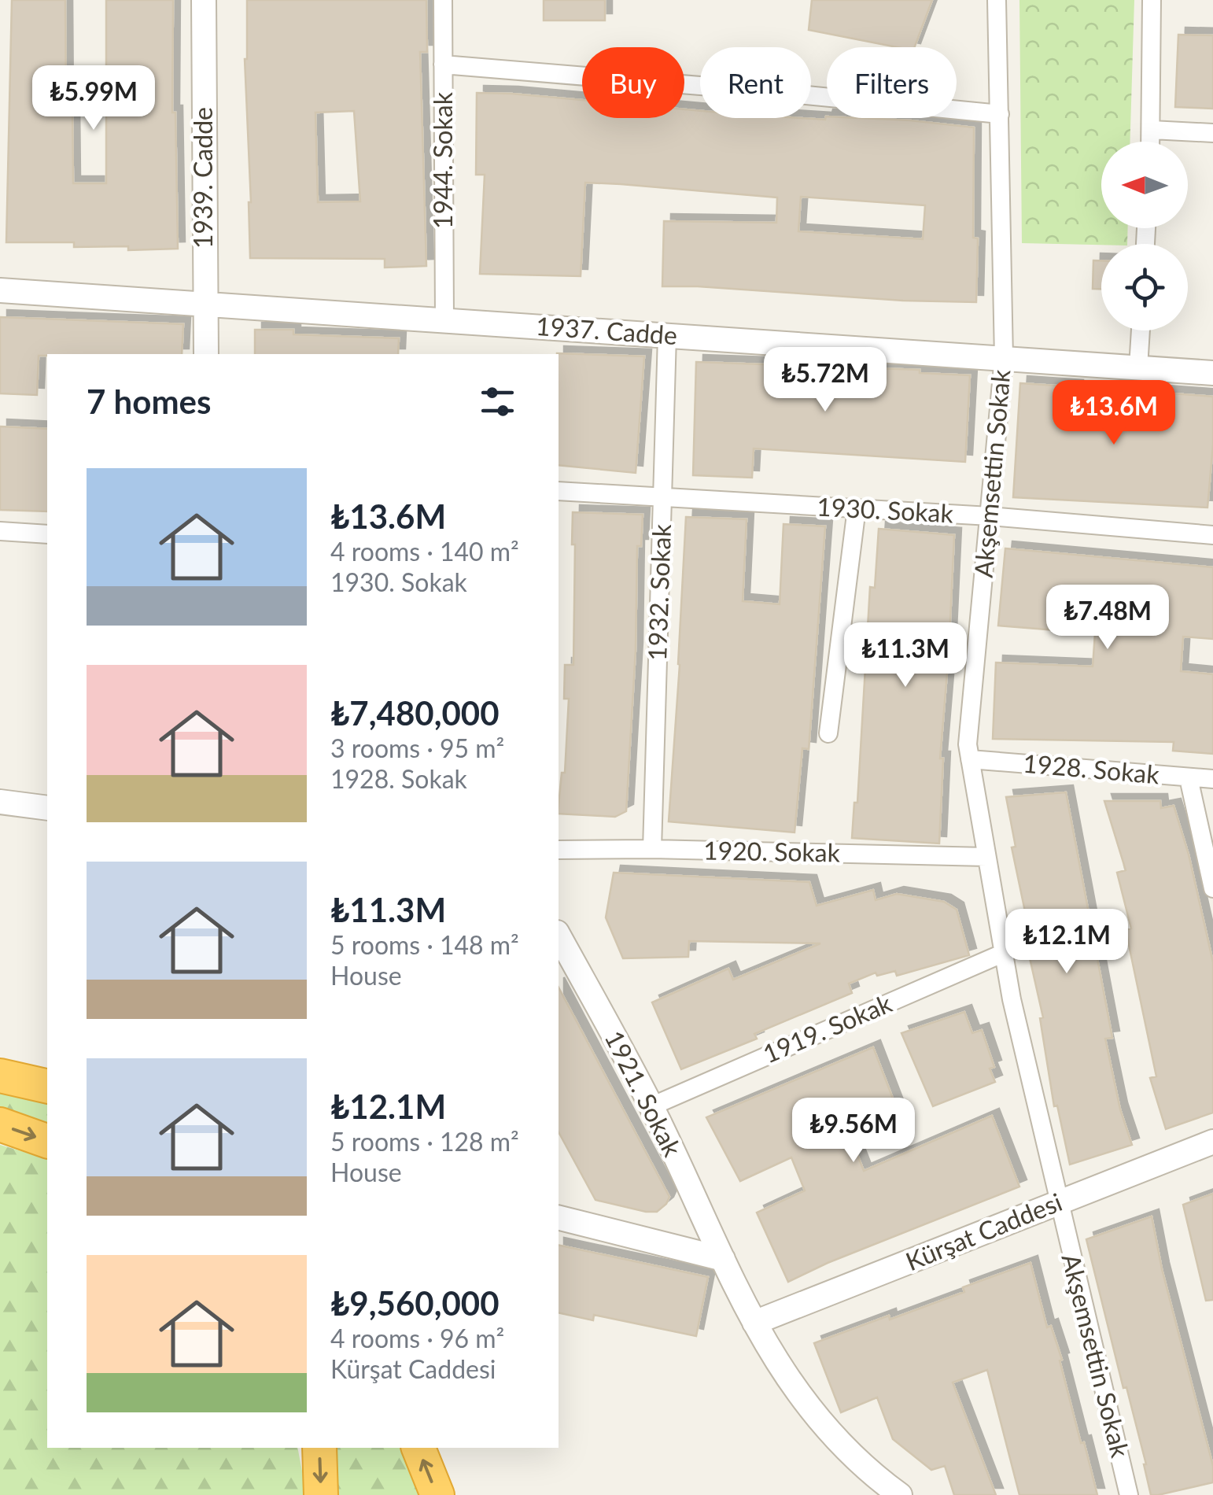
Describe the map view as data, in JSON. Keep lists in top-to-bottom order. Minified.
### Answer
{"streets":{"street":["1944. Sokak","1939. Cadde","1937. Cadde","Akşemsettin Sokak","1930. Sokak","1932. Sokak","1928. Sokak","1920. Sokak","1919. Sokak","1921. Sokak","Kürşat Caddesi"]},"crossings":[["1944. Sokak","1937. Cadde"],["1939. Cadde","1937. Cadde"],["1937. Cadde","Akşemsettin Sokak"],["1937. Cadde","1932. Sokak"],["Akşemsettin Sokak","1930. Sokak"],["Akşemsettin Sokak","1928. Sokak"],["Akşemsettin Sokak","1920. Sokak"],["Akşemsettin Sokak","1919. Sokak"],["Akşemsettin Sokak","Kürşat Caddesi"],["1930. Sokak","1932. Sokak"],["1932. Sokak","1920. Sokak"],["1919. Sokak","1921. Sokak"],["1921. Sokak","Kürşat Caddesi"]],"north":"left","page":{"chip":["Buy","Rent","Filters"],"price":["₺5.99M","₺5.72M","₺13.6M","₺7.48M","₺11.3M","₺12.1M","₺9.56M"],"heading":"7 homes","list":[{"name":"₺13.6M","note":"4 rooms · 140 m² · 1930. Sokak"},{"name":"₺7,480,000","note":"3 rooms · 95 m² · 1928. Sokak"},{"name":"₺11.3M","note":"5 rooms · 148 m² · House"},{"name":"₺12.1M","note":"5 rooms · 128 m² · House"},{"name":"₺9,560,000","note":"4 rooms · 96 m² · Kürşat Caddesi"}]}}
